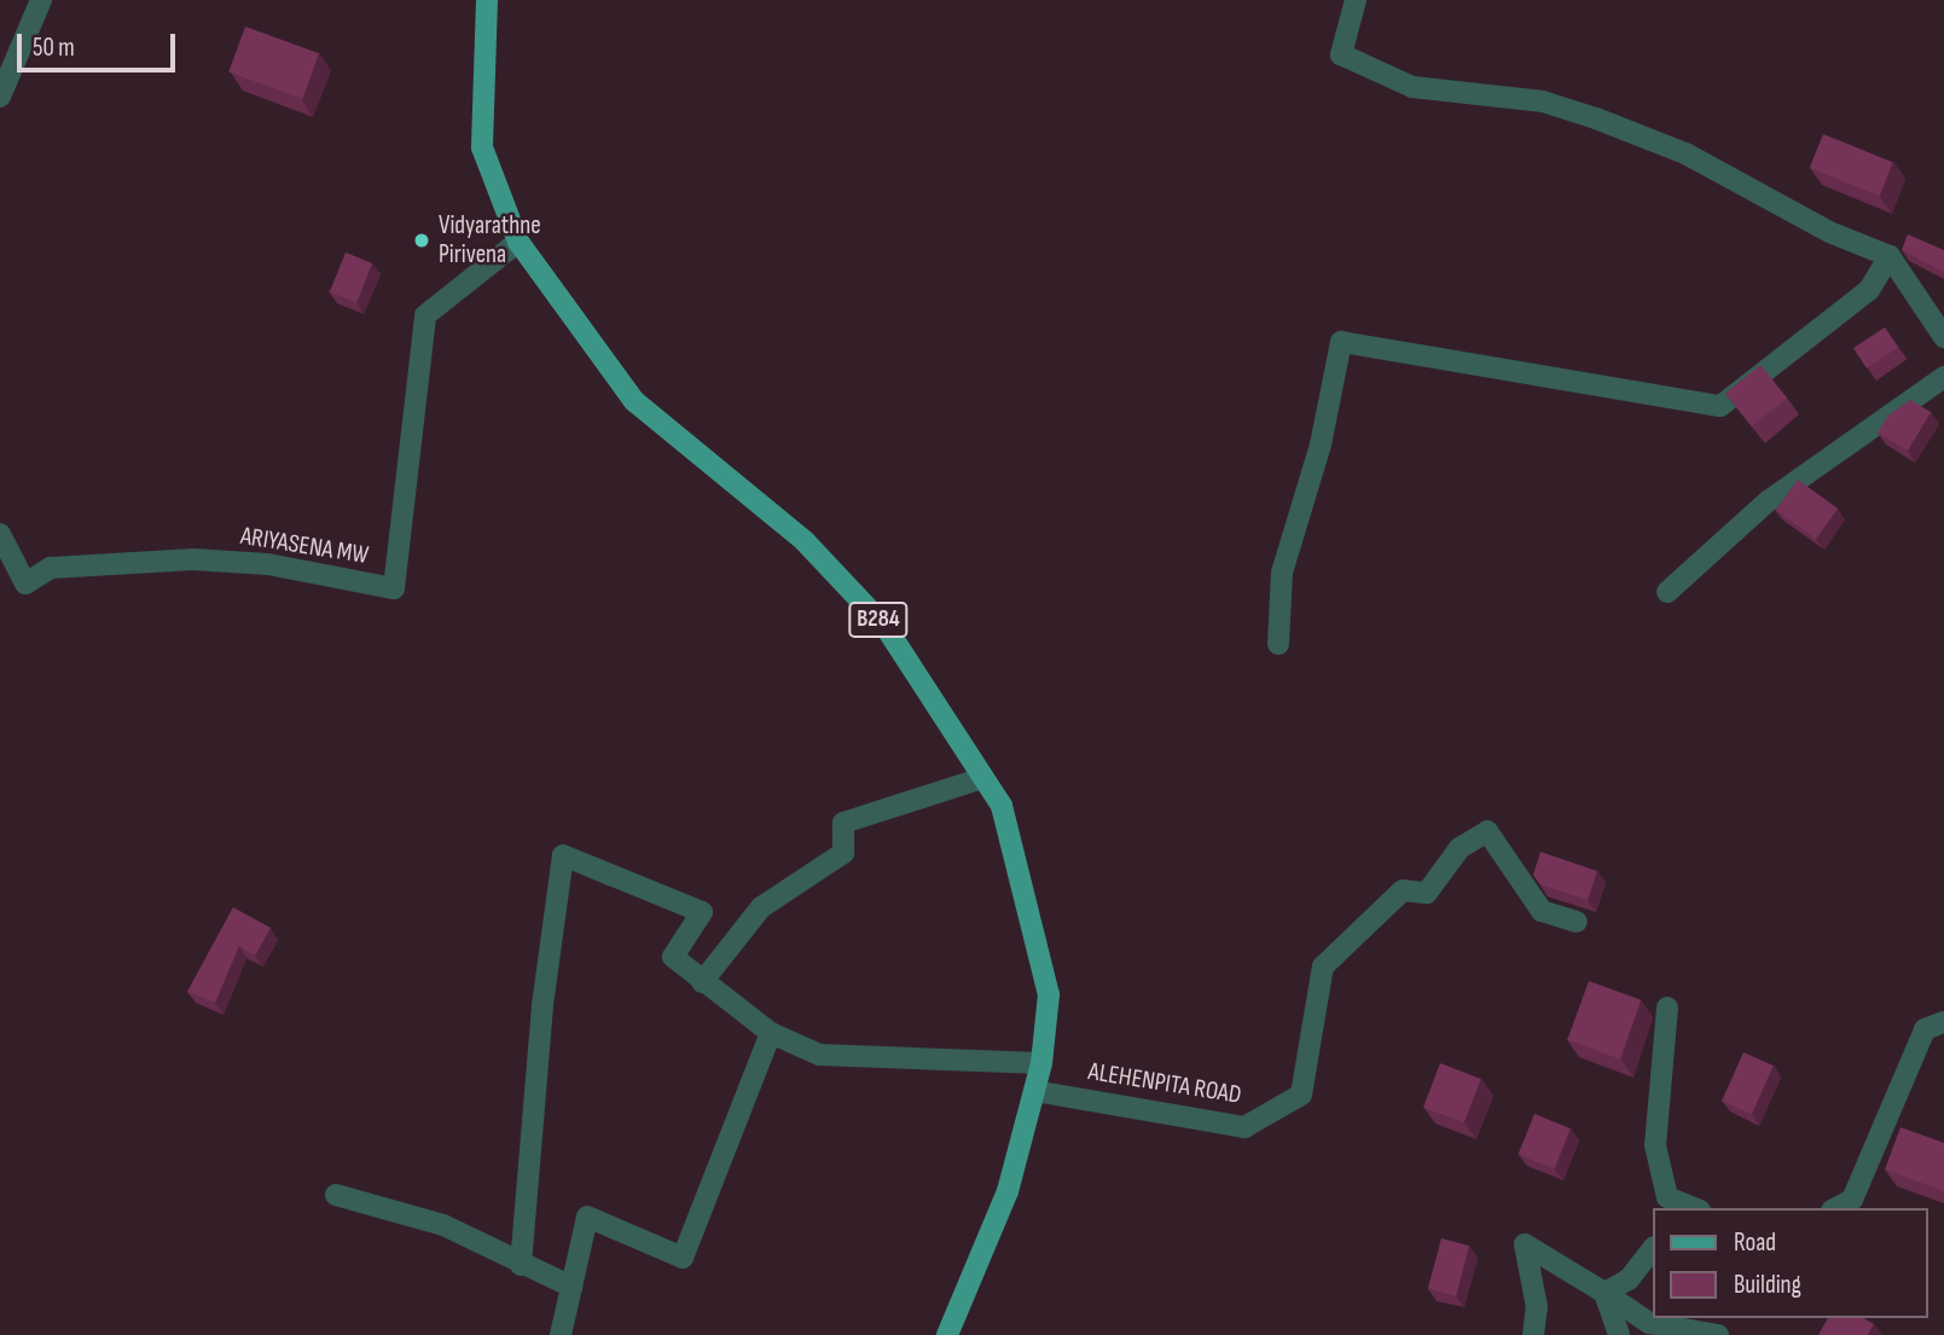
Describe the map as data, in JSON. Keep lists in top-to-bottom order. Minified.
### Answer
{"streets":{"main road":["B284"],"street":["ARIYASENA MW","ALEHENPITA ROAD"]},"crossings":[["ARIYASENA MW","B284"],["B284","ALEHENPITA ROAD"]],"places":["Vidyarathne Pirivena"],"legend":["Road","Building"],"scale_bar":"50 m"}
